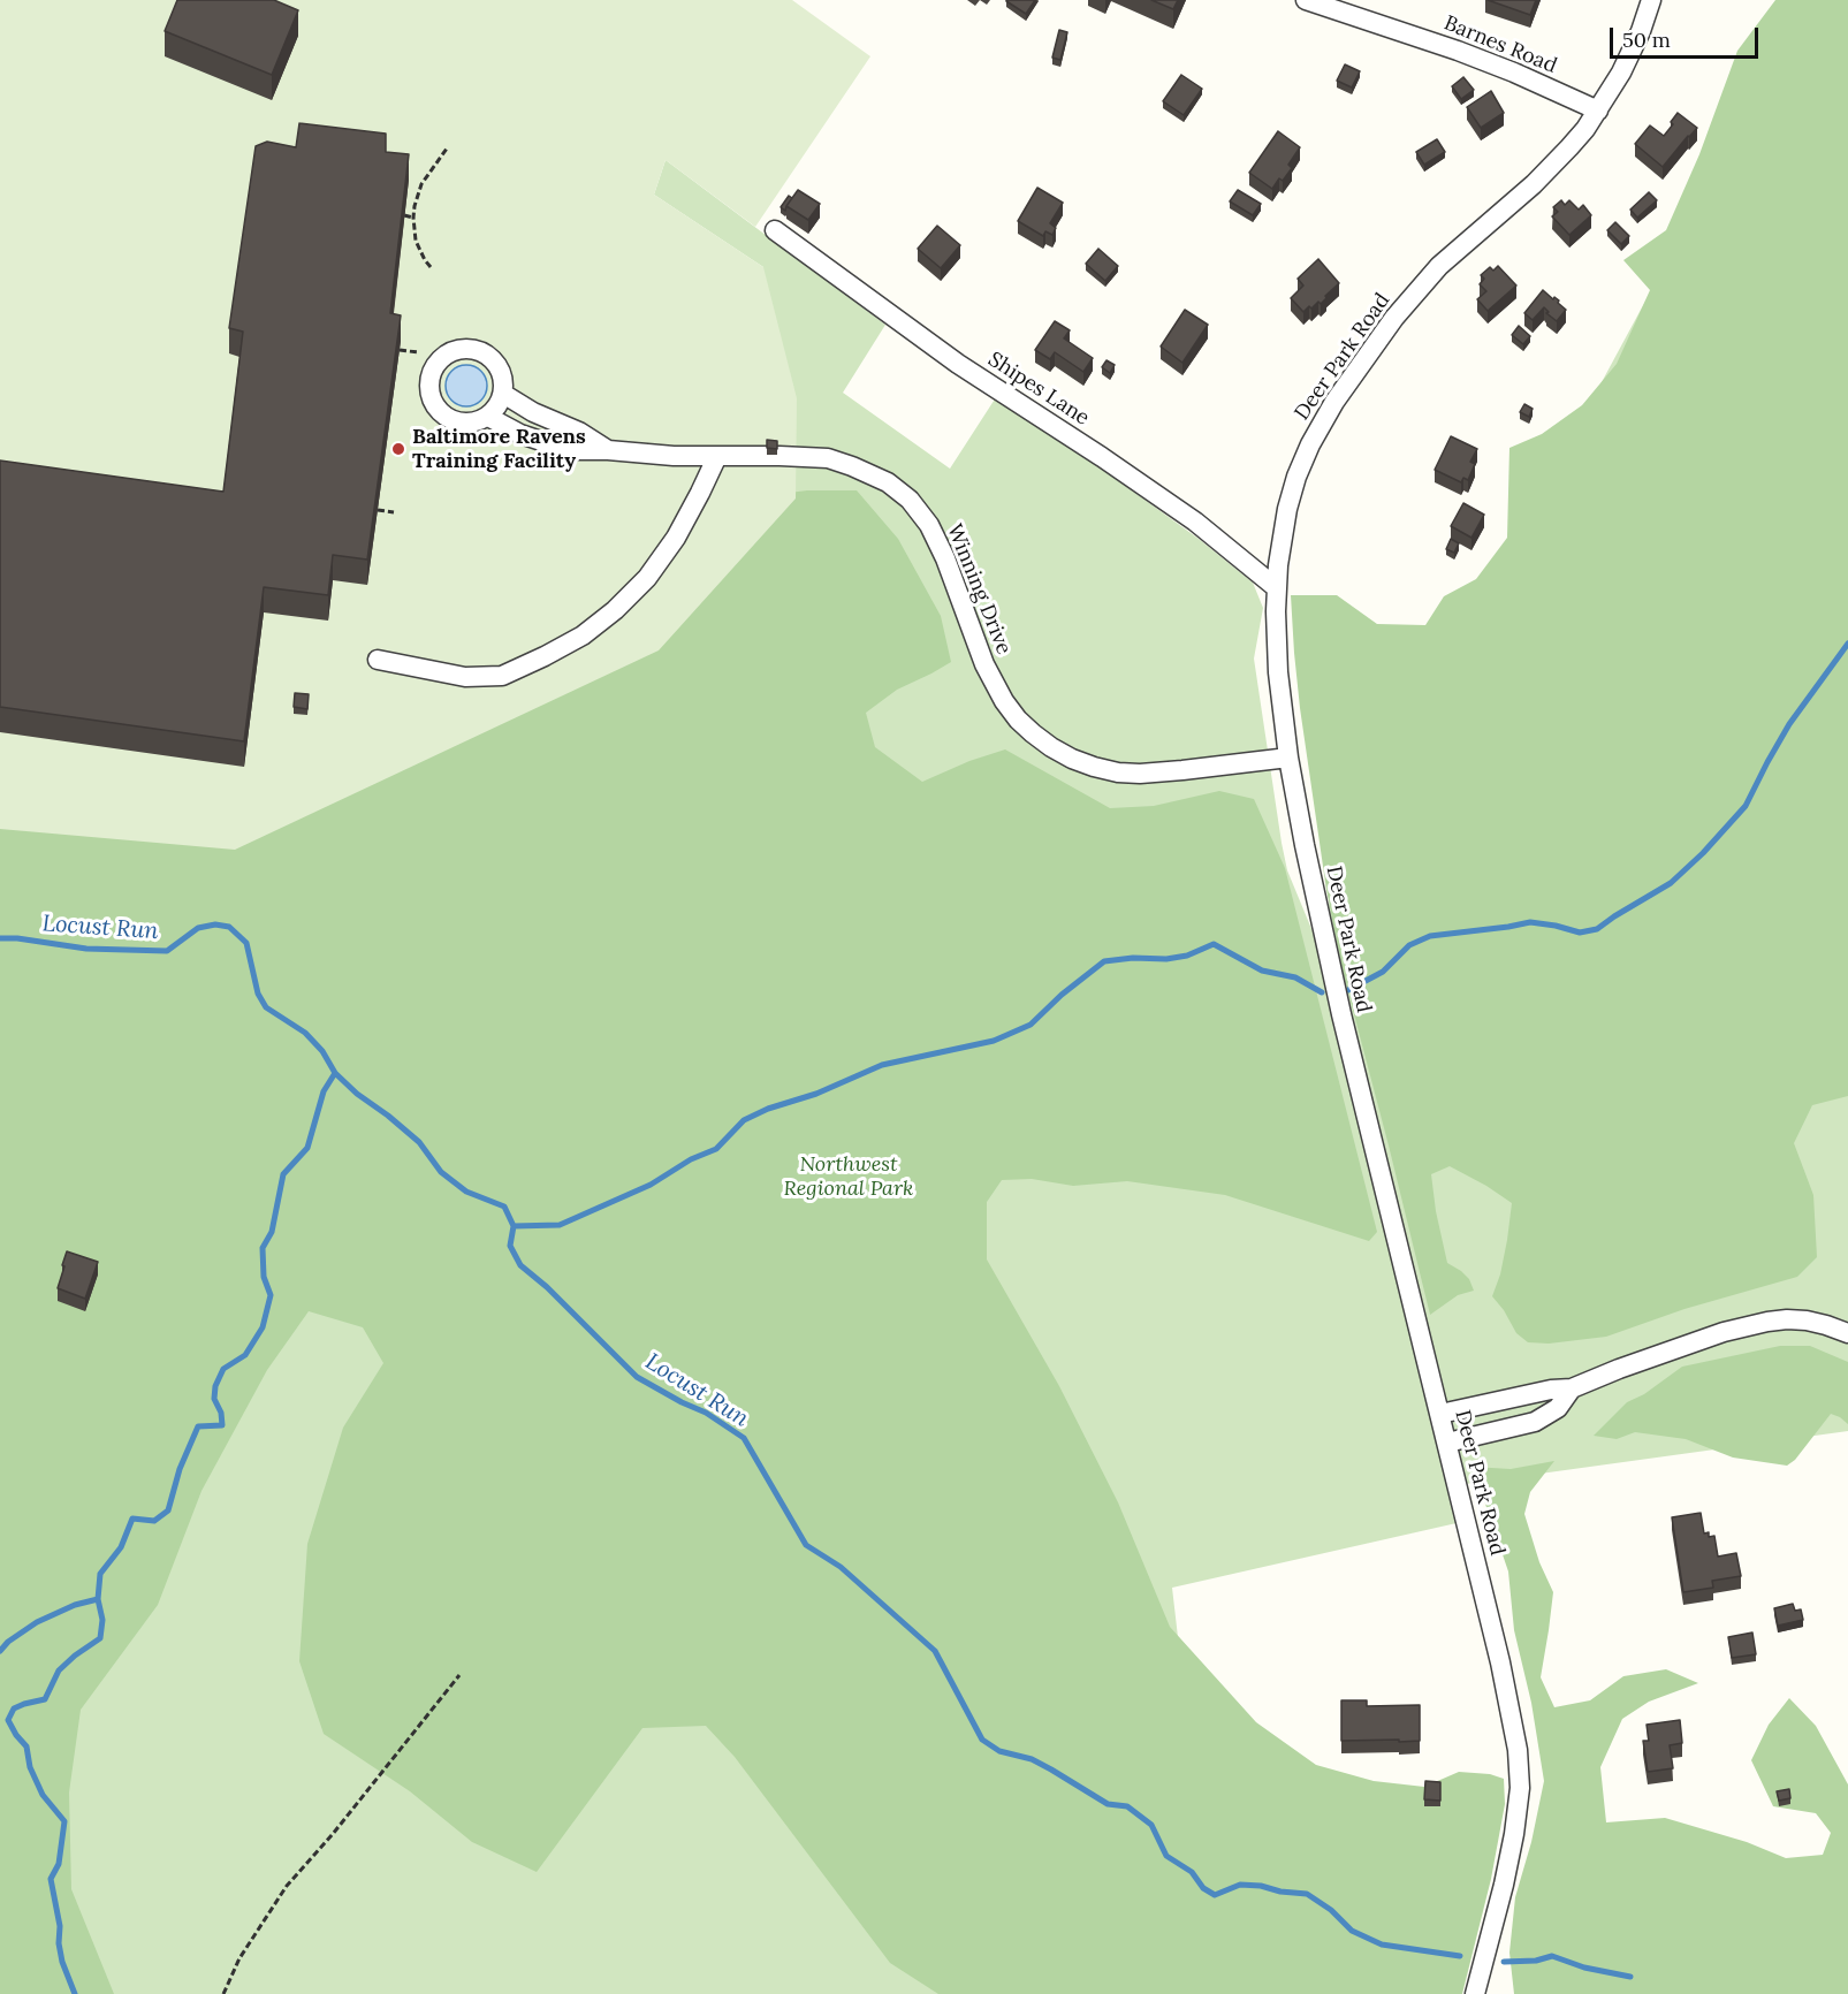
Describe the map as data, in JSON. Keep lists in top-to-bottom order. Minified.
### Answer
{"streets":{"street":["Barnes Road","Deer Park Road","Shipes Lane","Winning Drive"]},"crossings":[["Barnes Road","Deer Park Road"],["Deer Park Road","Shipes Lane"],["Deer Park Road","Winning Drive"]],"water":["Locust Run"],"parks":["Northwest Regional Park"],"places":["Baltimore Ravens Training Facility"],"scale_bar":"50 m"}
